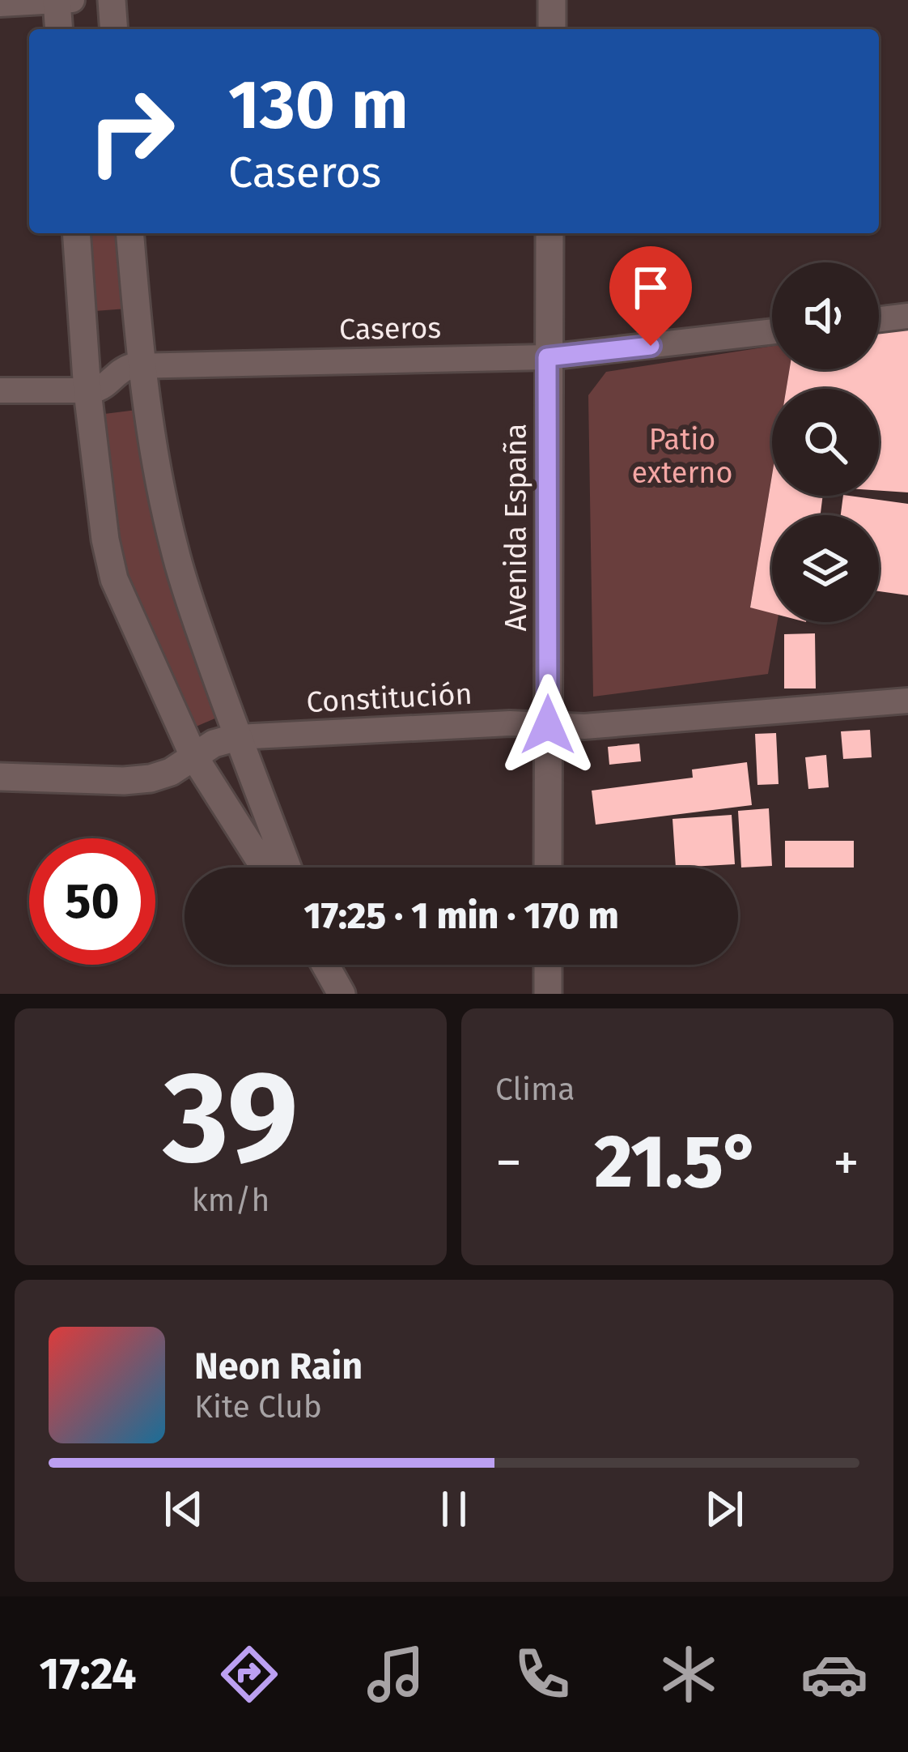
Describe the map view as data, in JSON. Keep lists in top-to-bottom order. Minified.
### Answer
{"streets":{"street":["Caseros","Avenida España","Constitución"]},"crossings":[["Caseros","Avenida España"],["Avenida España","Constitución"]],"parks":["Patio externo"],"page":{"turn":["130 m","Caseros"],"limit":"50","trip":"17:25 · 1 min · 170 m","tile":[["39","km/h"],"Clima"],"heat":["−","21.5°","+"],"song":["Neon Rain","Kite Club"],"tabs":"17:24"}}
